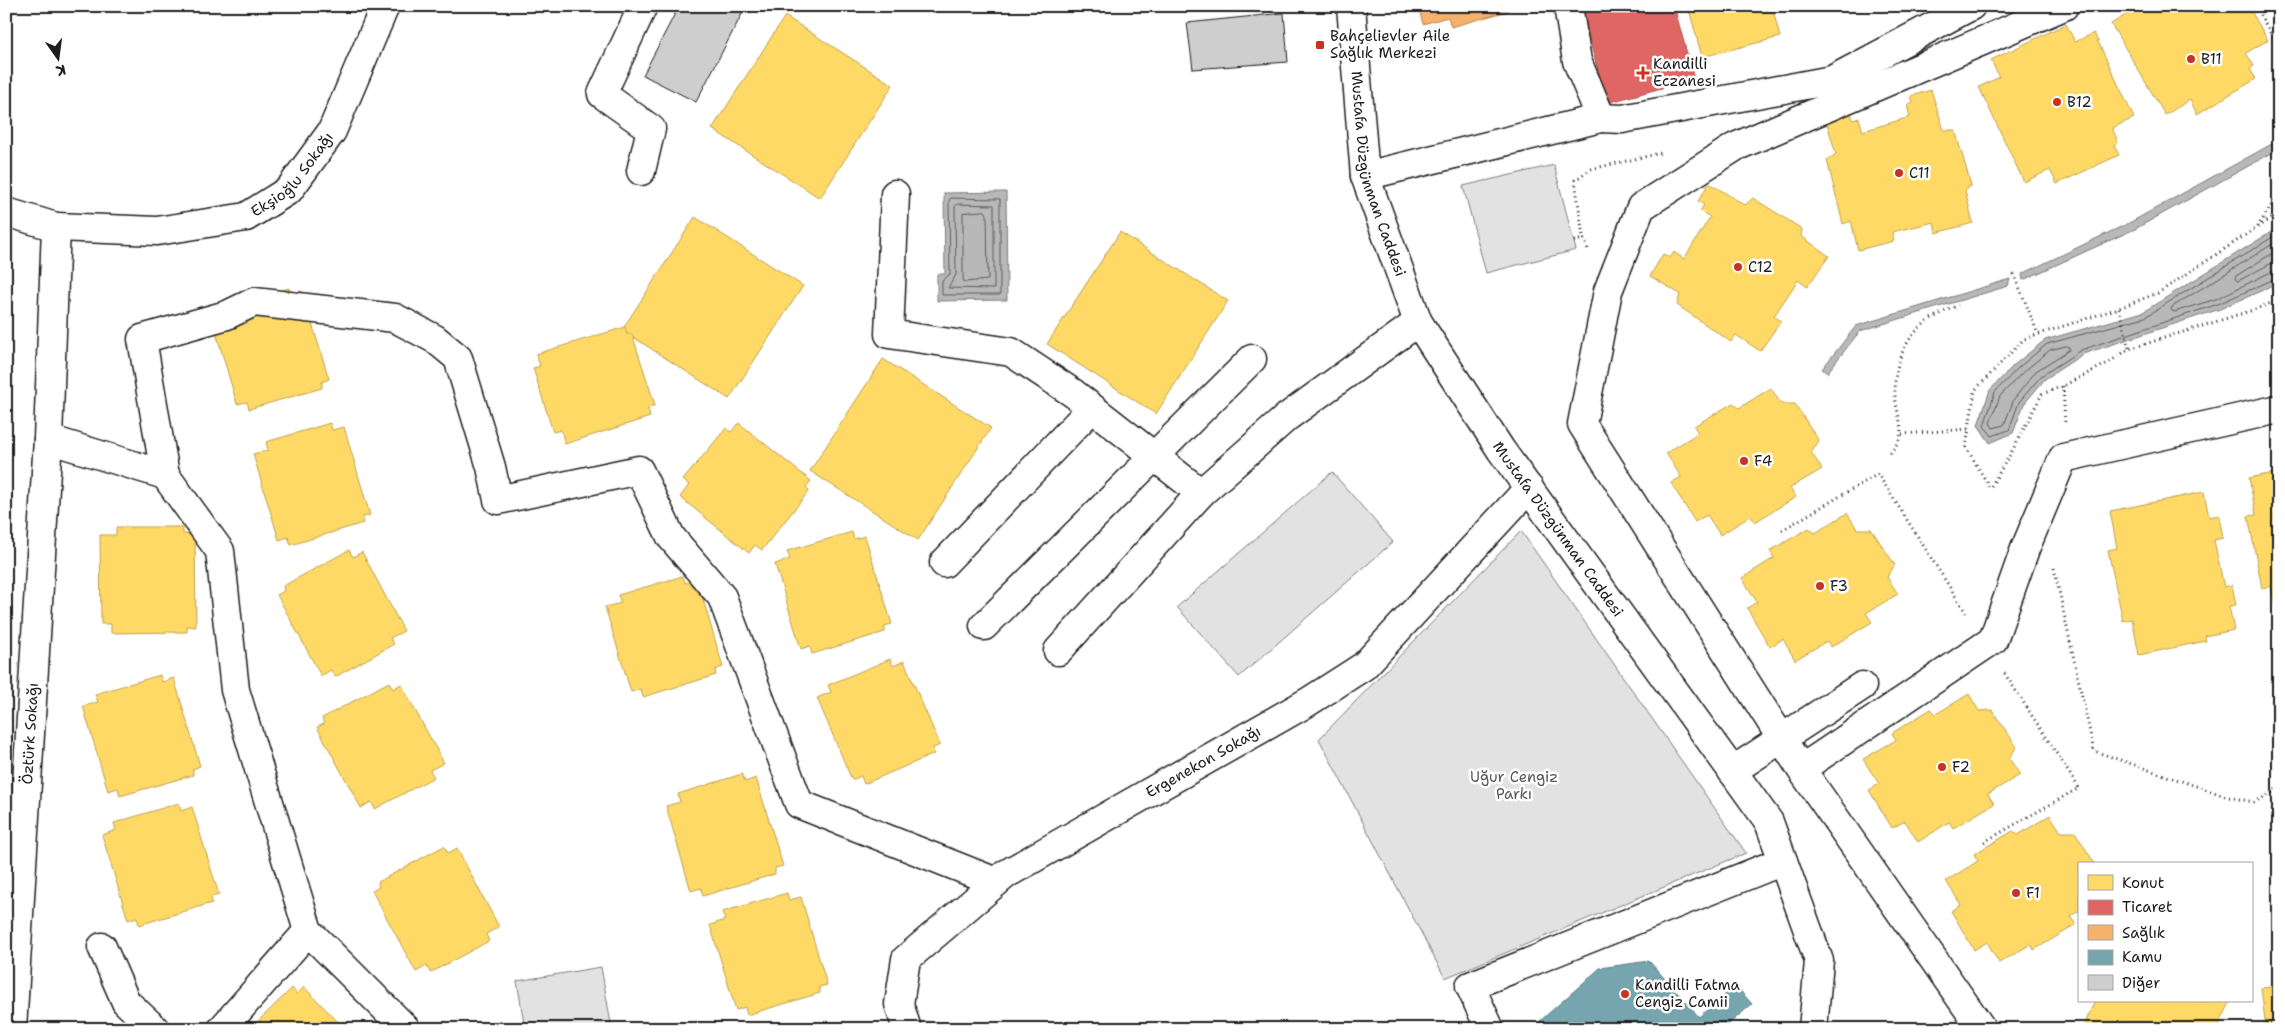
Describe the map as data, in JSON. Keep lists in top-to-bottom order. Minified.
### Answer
{"streets":{"street":["Ekşioğlu Sokağı","Mustafa Düzgünman Caddesi","Öztürk Sokağı","Ergenekon Sokağı"]},"crossings":[["Ekşioğlu Sokağı","Öztürk Sokağı"],["Mustafa Düzgünman Caddesi","Ergenekon Sokağı"]],"parks":["Uğur Cengiz Parkı"],"places":{"transit":["Bahçelievler Aile Sağlık Merkezi"],"other":["B11","B12","C11","C12","F4","F3","F2","F1","Kandilli Fatma Cengiz Camii"],"health":["Kandilli Eczanesi"]},"legend":["Konut","Ticaret","Sağlık","Kamu","Diğer"],"north":"bottom"}
